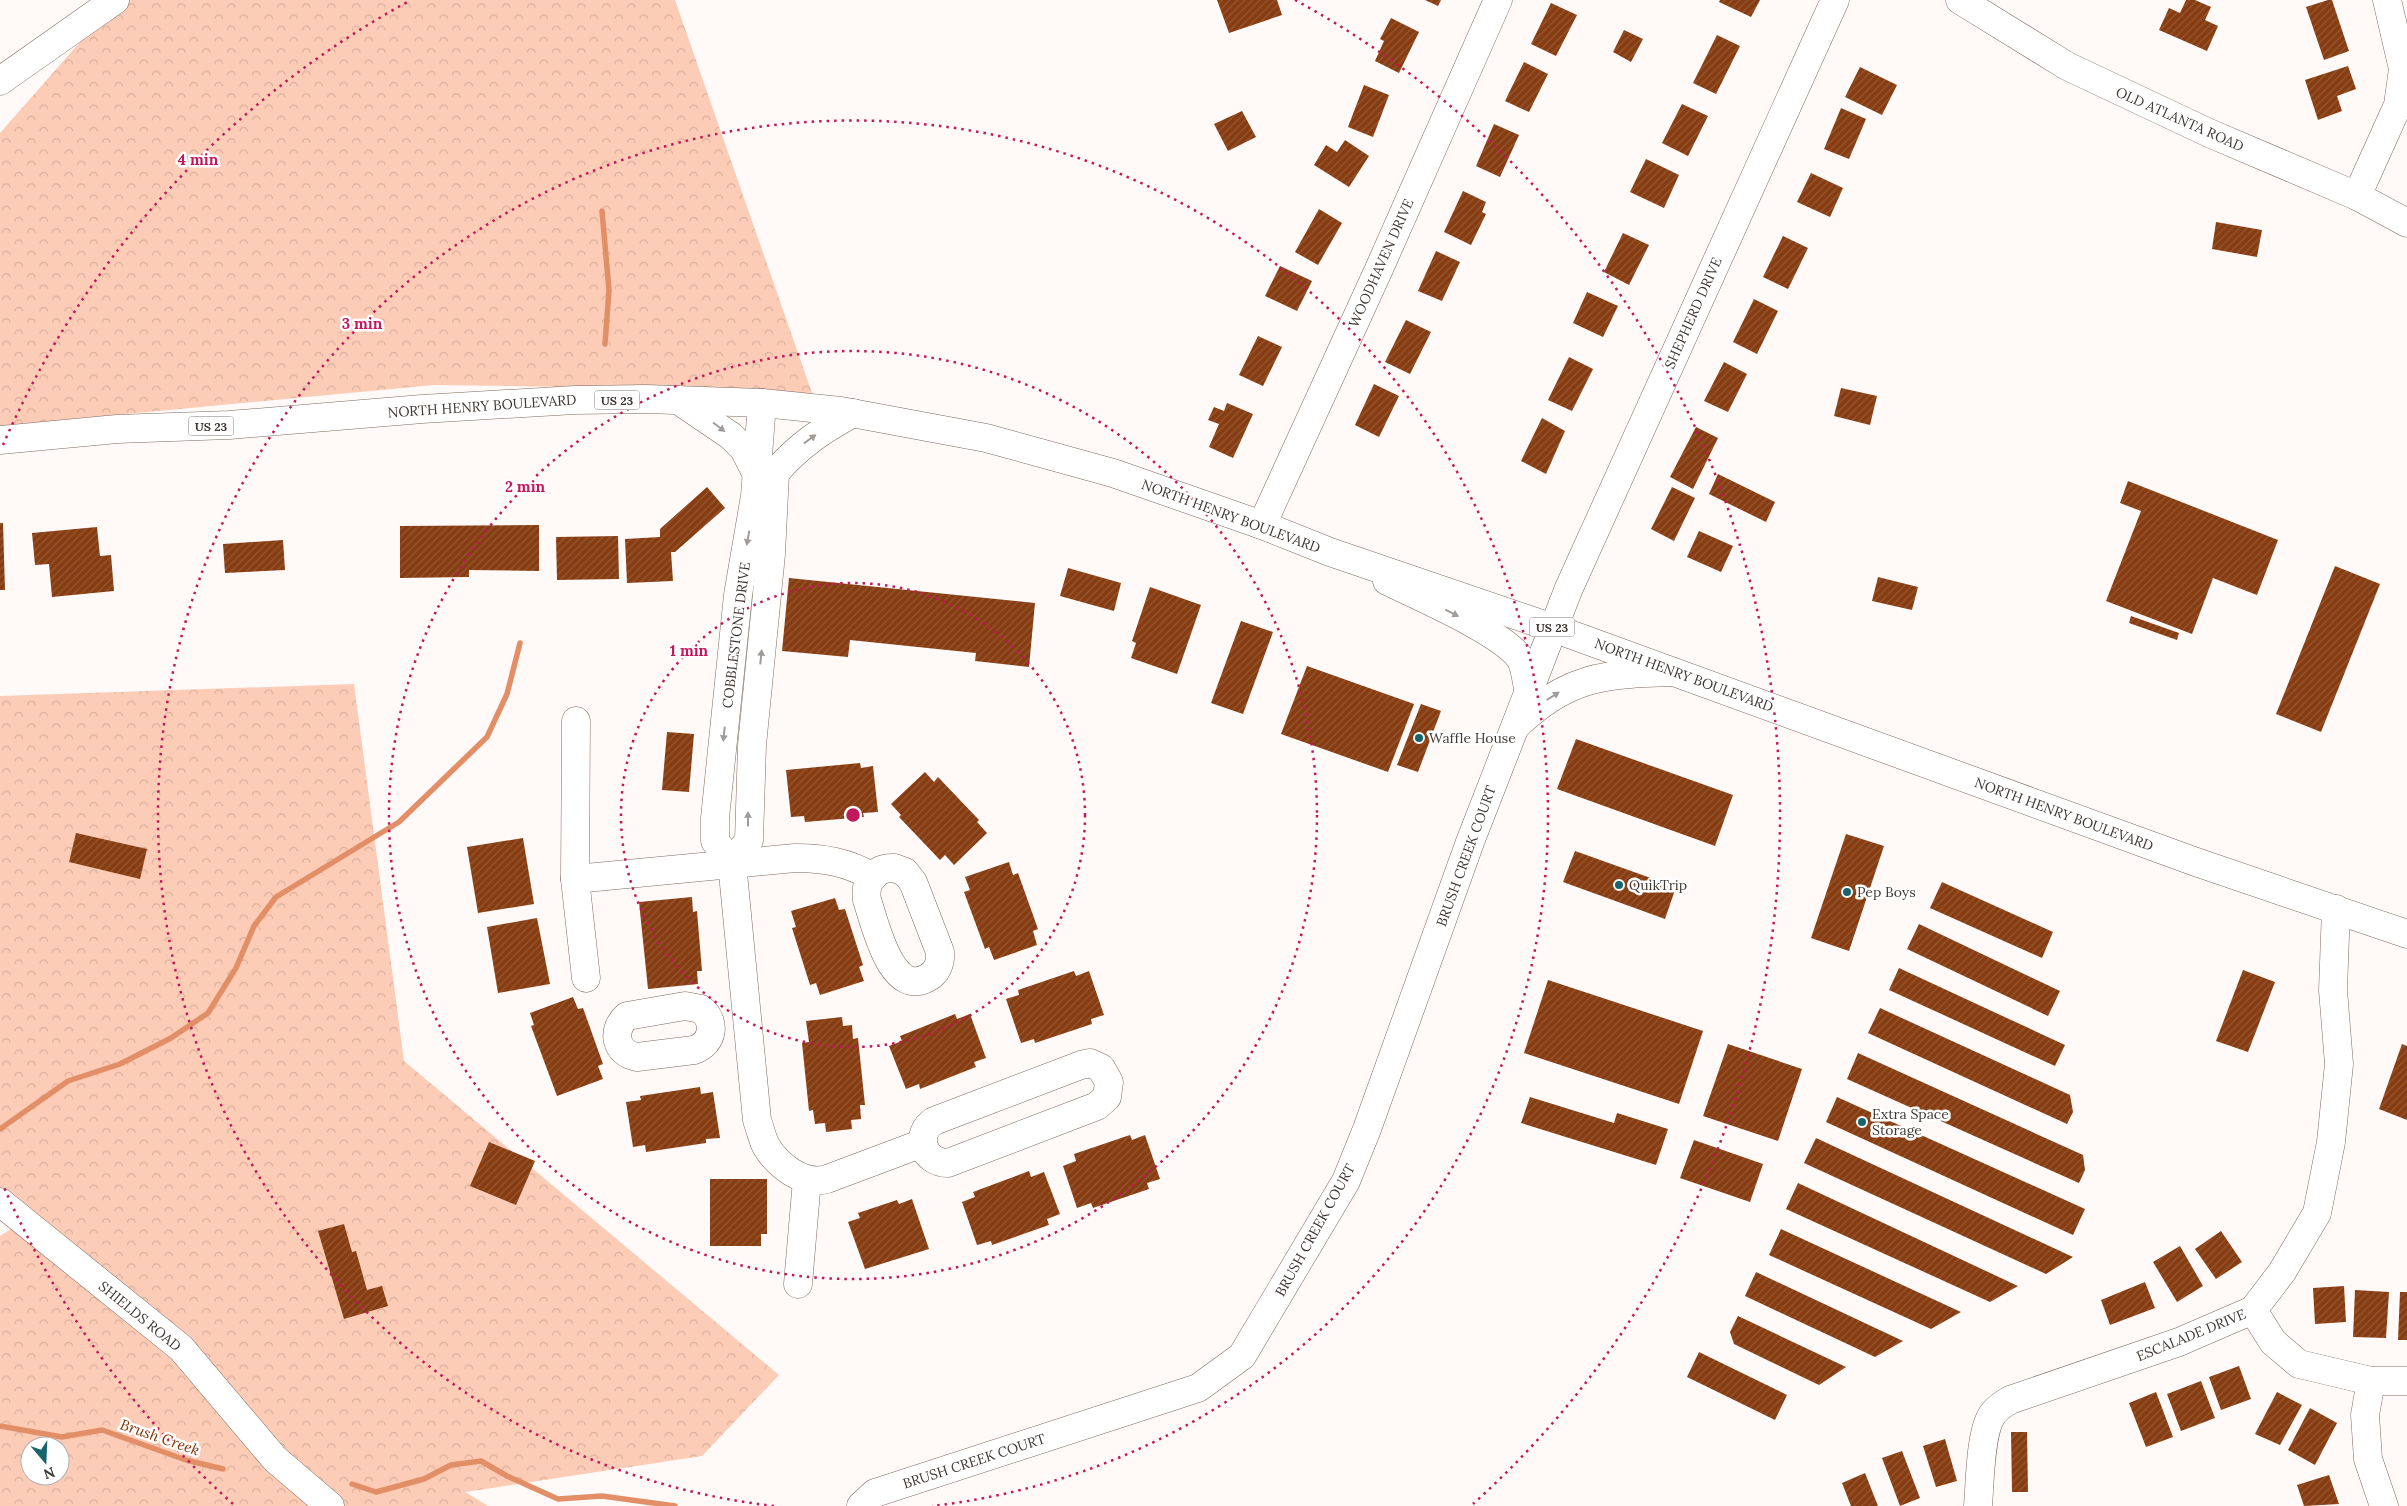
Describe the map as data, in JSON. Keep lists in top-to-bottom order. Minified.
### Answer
{"streets":{"main road":["OLD ATLANTA ROAD","WOODHAVEN DRIVE","SHEPHERD DRIVE","US 23","NORTH HENRY BOULEVARD","COBBLESTONE DRIVE","BRUSH CREEK COURT","SHIELDS ROAD","ESCALADE DRIVE"]},"crossings":[["WOODHAVEN DRIVE","NORTH HENRY BOULEVARD"],["SHEPHERD DRIVE","NORTH HENRY BOULEVARD"],["SHEPHERD DRIVE","BRUSH CREEK COURT"],["NORTH HENRY BOULEVARD","COBBLESTONE DRIVE"],["NORTH HENRY BOULEVARD","BRUSH CREEK COURT"],["NORTH HENRY BOULEVARD","ESCALADE DRIVE"]],"water":["Brush Creek"],"places":["Waffle House","QuikTrip","Pep Boys","Extra Space Storage"],"north":"bottom","rings":["4 min","3 min","2 min","1 min"]}
